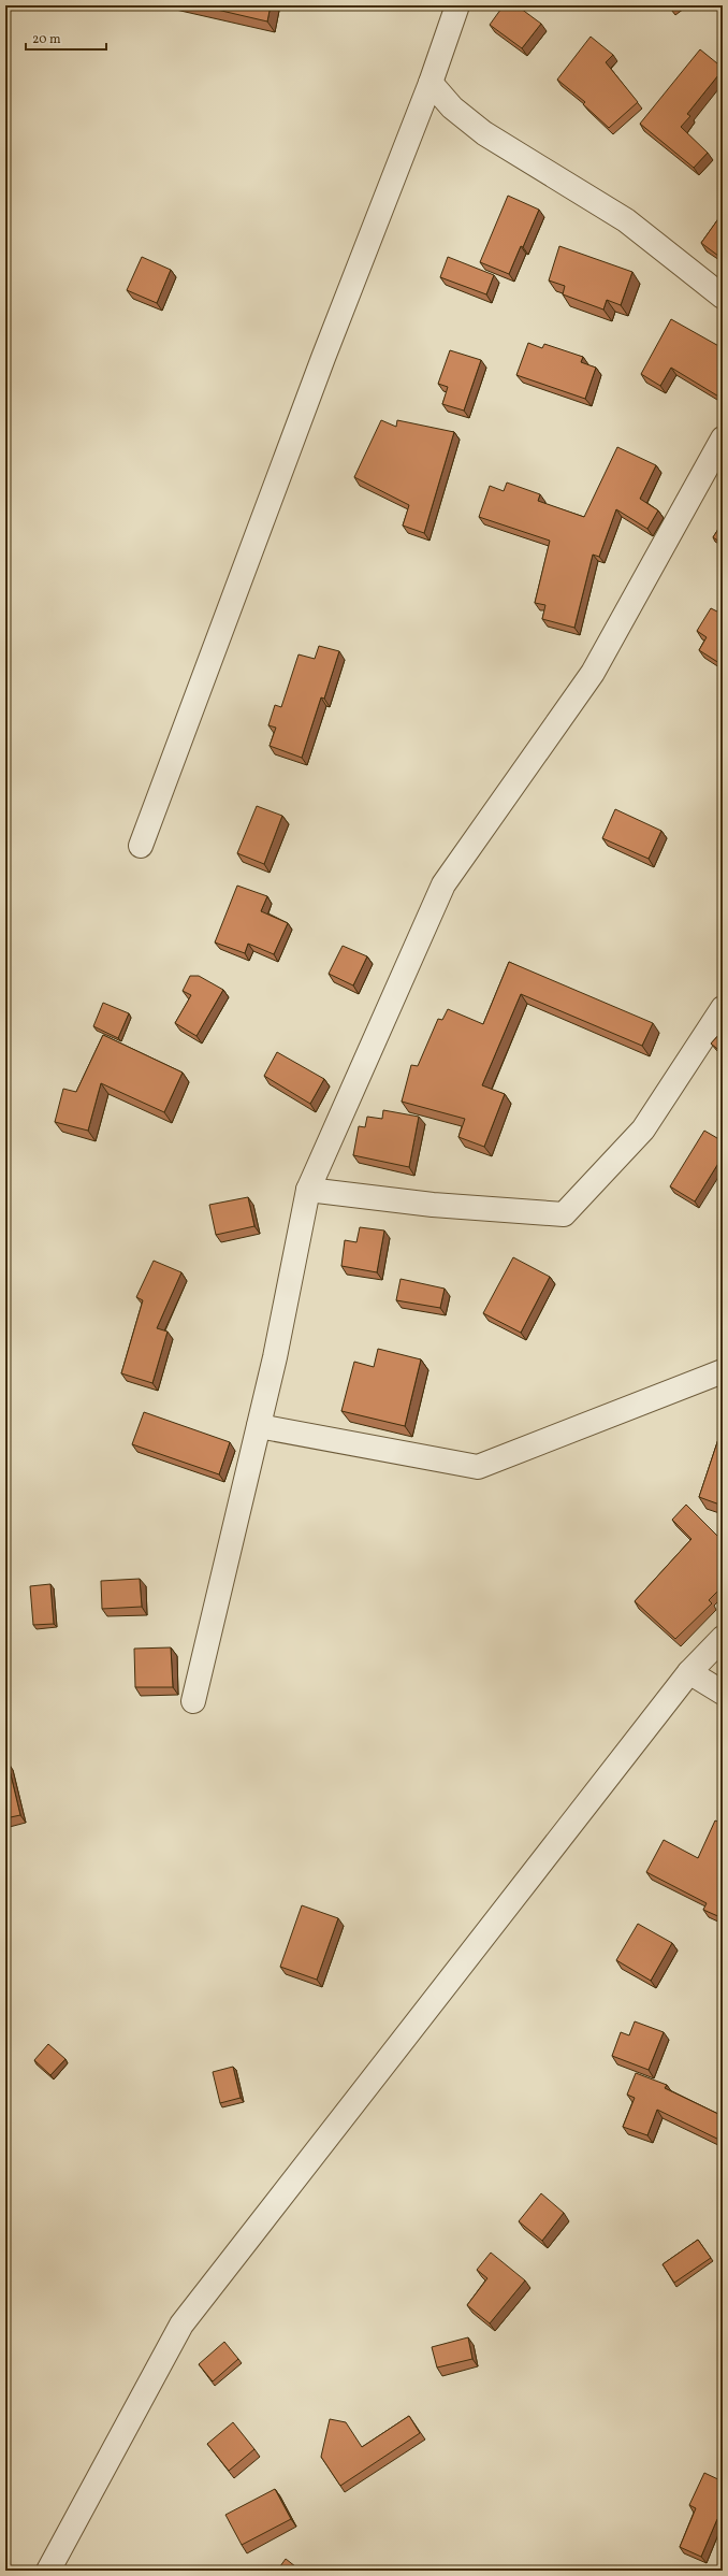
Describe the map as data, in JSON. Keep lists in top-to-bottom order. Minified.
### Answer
{"scale_bar":"20 m"}
